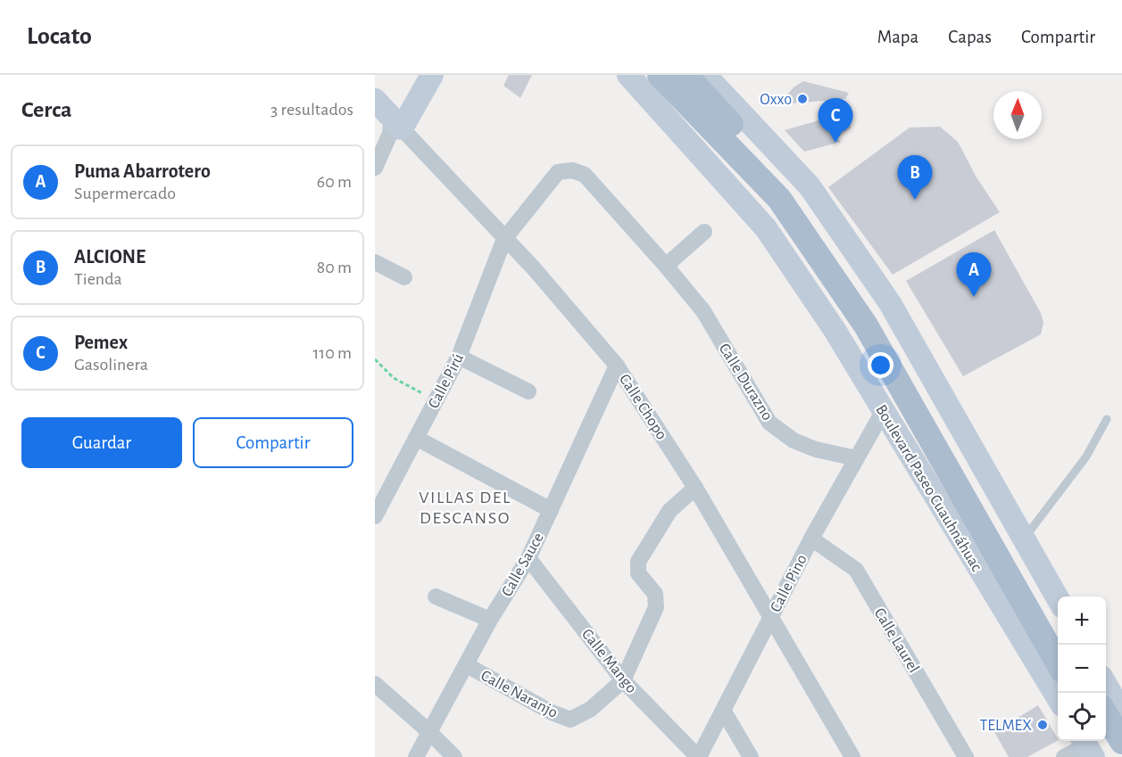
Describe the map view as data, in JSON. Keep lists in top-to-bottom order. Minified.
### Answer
{"streets":{"main road":["Boulevard Paseo Cuauhnáhuac"],"street":["Calle Pirú","Calle Durazno","Calle Chopo","Calle Sauce","Calle Pino","Calle Laurel","Calle Mango","Calle Naranjo"]},"crossings":[["Calle Pirú","Calle Durazno"],["Calle Pirú","Calle Chopo"],["Calle Durazno","Calle Chopo"],["Calle Durazno","Calle Pino"],["Calle Chopo","Calle Sauce"],["Calle Chopo","Calle Pino"],["Boulevard Paseo Cuauhnáhuac","Calle Pino"],["Calle Sauce","Calle Mango"],["Calle Sauce","Calle Naranjo"],["Calle Pino","Calle Laurel"],["Calle Pino","Calle Mango"],["Calle Mango","Calle Naranjo"]],"districts":["VILLAS DEL DESCANSO"],"places":["Oxxo","TELMEX"],"north":"top","page":{"header":"Locato","nav":["Mapa","Capas","Compartir"],"heading":["Cerca","3 resultados"],"pins":["C","B","A"],"list":[{"mark":"A","name":"Puma Abarrotero","note":"Supermercado","value":"60 m"},{"mark":"B","name":"ALCIONE","note":"Tienda","value":"80 m"},{"mark":"C","name":"Pemex","note":"Gasolinera","value":"110 m"}],"buttons":["Guardar","Compartir"],"map_buttons":["+","−"]}}
